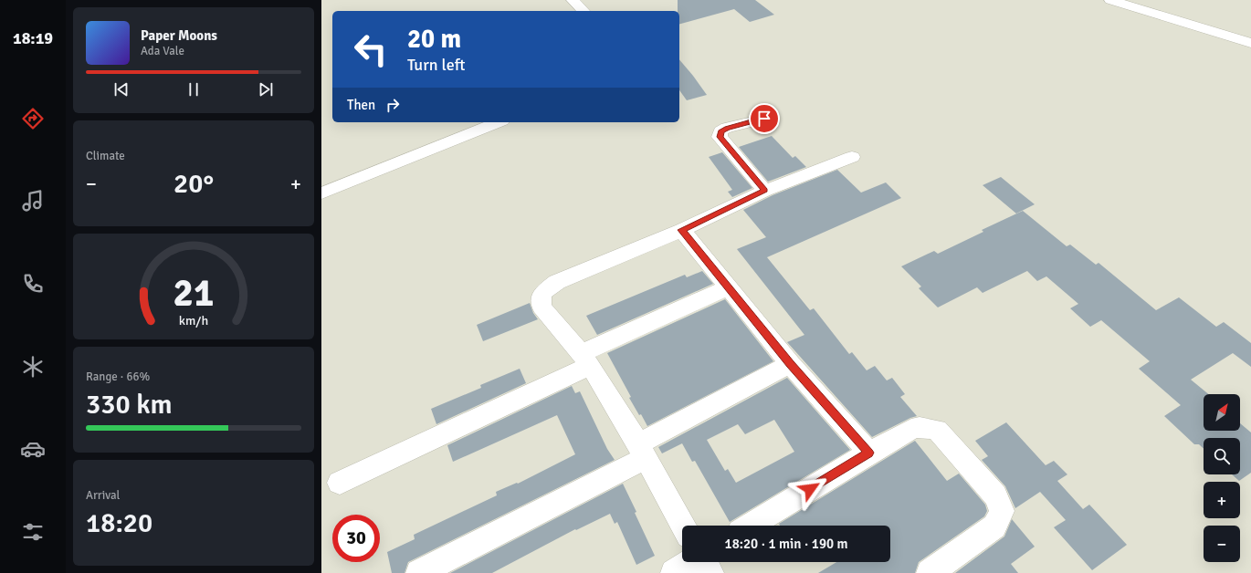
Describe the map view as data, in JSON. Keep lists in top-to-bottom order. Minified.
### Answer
{"north":"top right","page":{"tabs":"18:19","turn":["20 m","Turn left"],"song":["Paper Moons","Ada Vale"],"then":"Then","tile":["Climate",["Range · 66%","330 km"],["Arrival","18:20"]],"heat":["−","20°","+"],"map_buttons":["+","−"],"limit":"30","trip":"18:20 · 1 min · 190 m","gauge":["21","km/h"]}}
